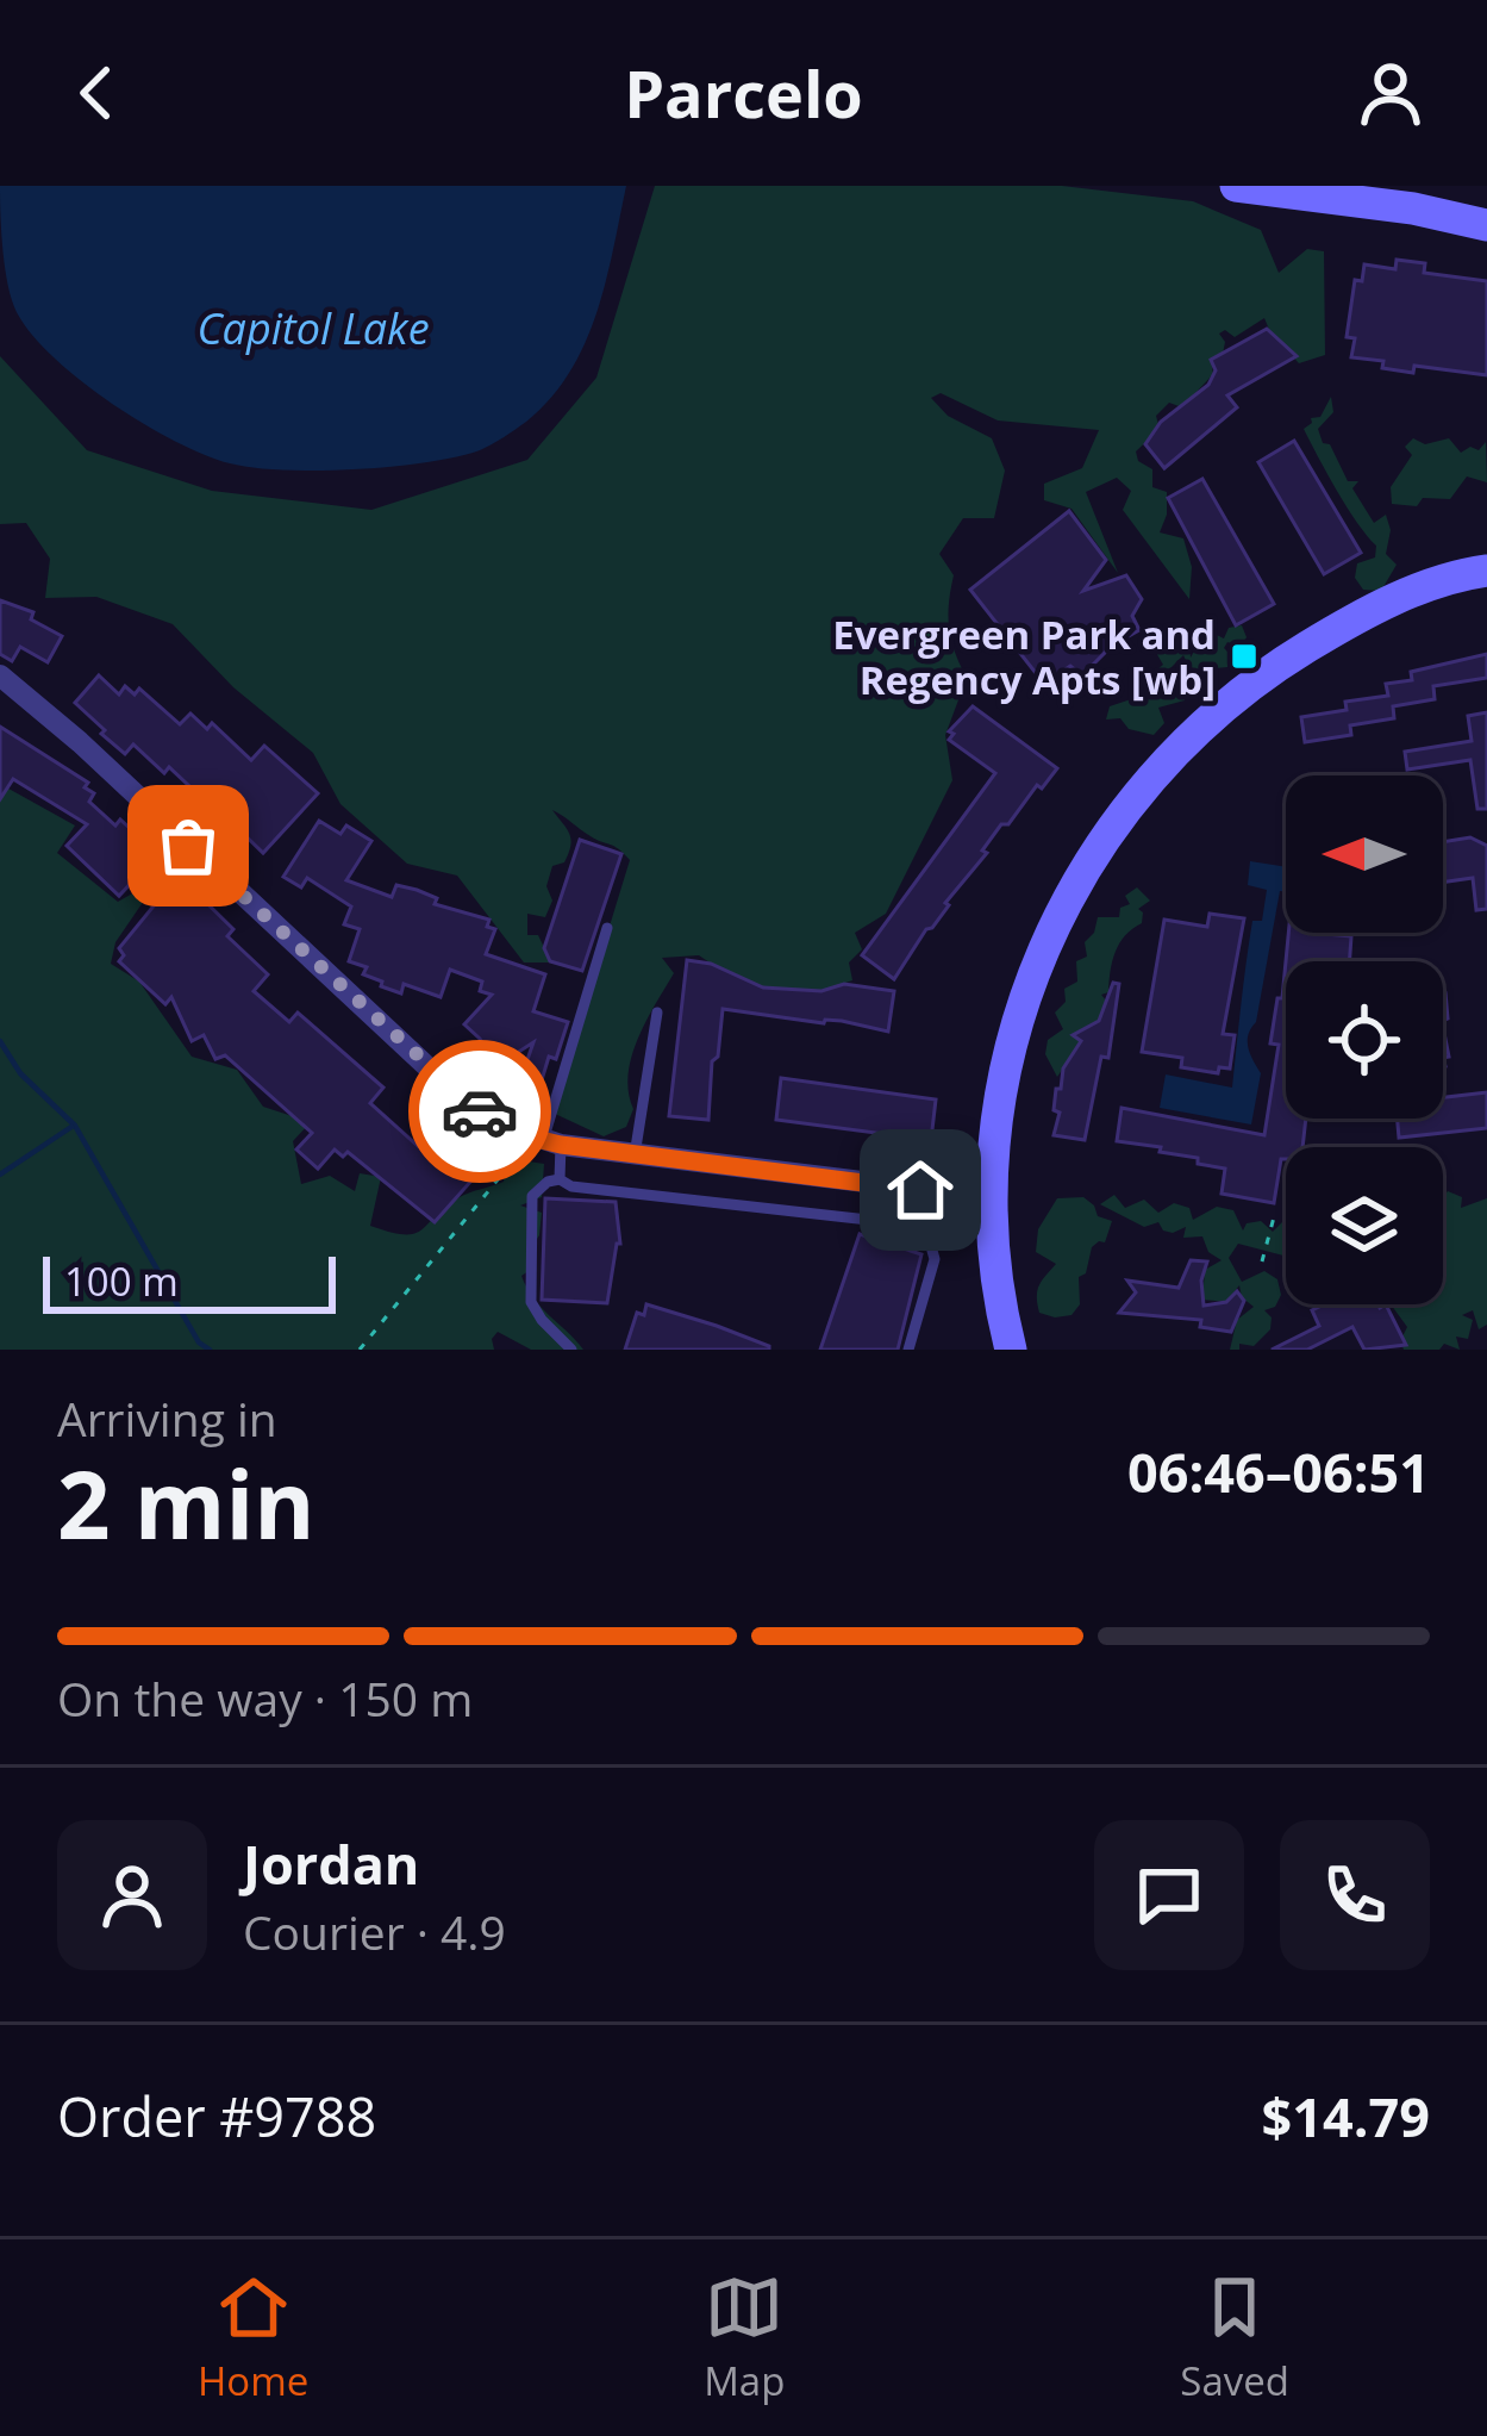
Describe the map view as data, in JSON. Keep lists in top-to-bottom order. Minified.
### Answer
{"water":["Capitol Lake"],"places":{"transit":["Evergreen Park and Regency Apts [wb]"]},"scale_bar":"100 m","north":"left","page":{"header":"Parcelo","scale":"100 m","heading":["2 min","Arriving in","06:46–06:51"],"panel":["Jordan","Courier · 4.9","Order #9788","$14.79"],"bar":"On the way · 150 m","tabs":["Home","Map","Saved"]}}
